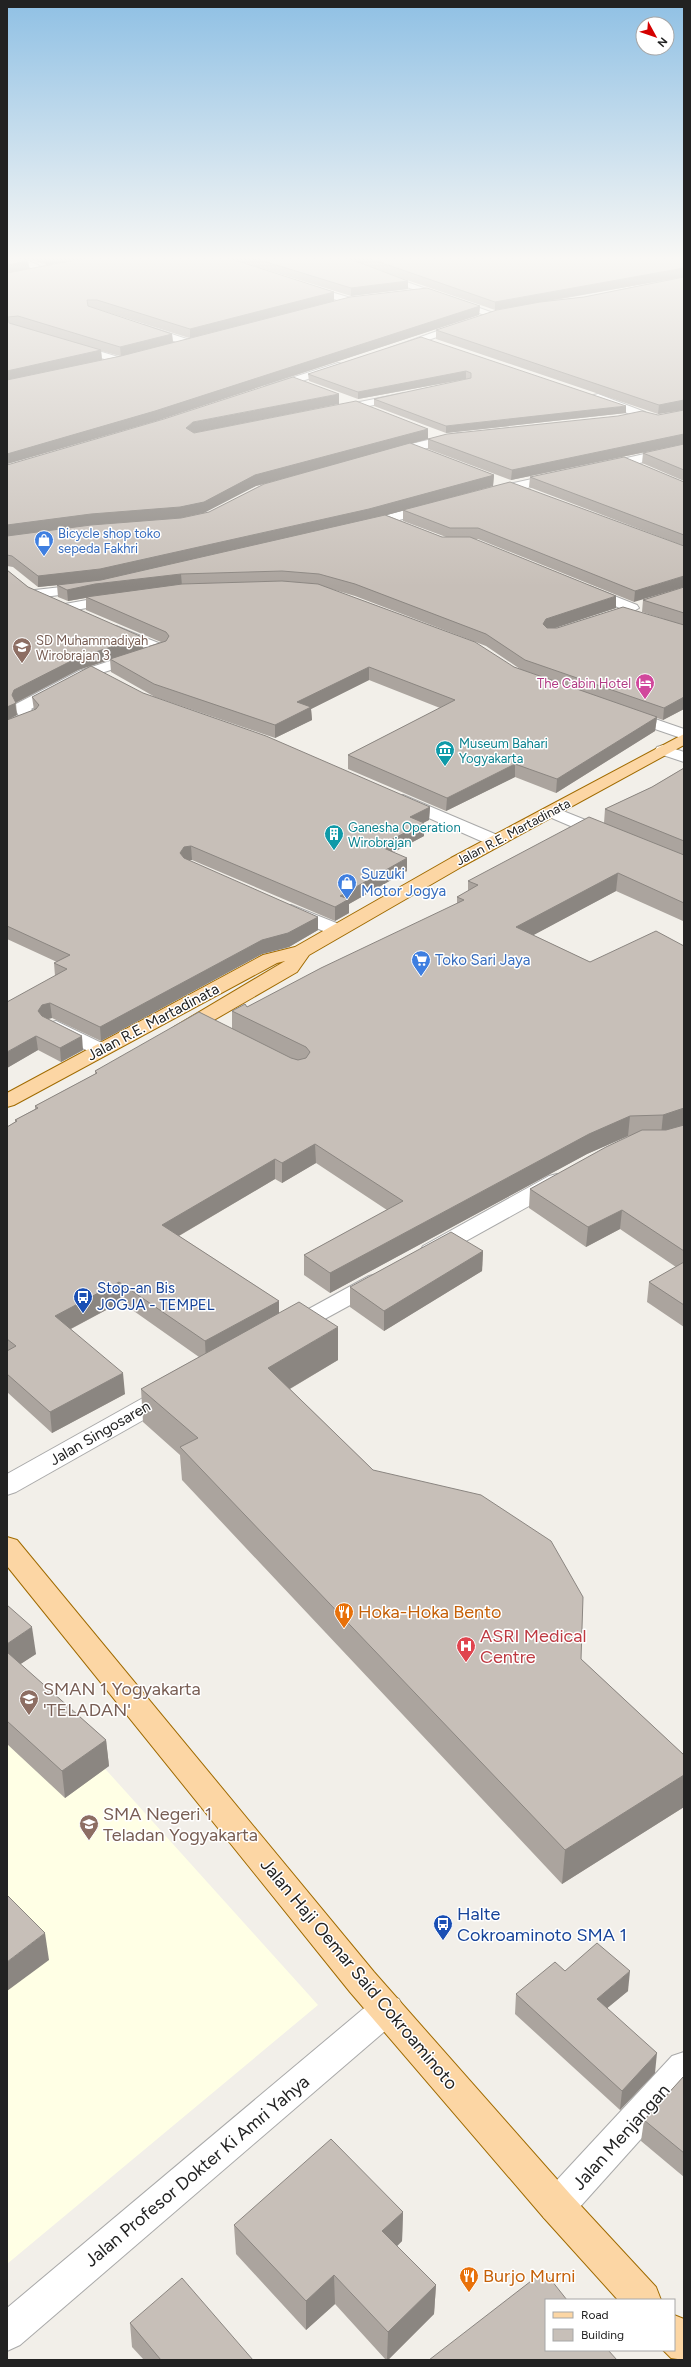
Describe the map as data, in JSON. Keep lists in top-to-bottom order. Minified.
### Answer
{"streets":{"main road":["Jalan R.E. Martadinata","Jalan Haji Oemar Said Cokroaminoto"],"street":["Jalan Singosaren","Jalan Menjangan","Jalan Profesor Dokter Ki Amri Yahya"]},"crossings":[["Jalan Haji Oemar Said Cokroaminoto","Jalan Menjangan"],["Jalan Haji Oemar Said Cokroaminoto","Jalan Profesor Dokter Ki Amri Yahya"]],"places":{"shop":["Bicycle shop toko sepeda Fakhri","Suzuki Motor Jogya"],"school or university":["SD Muhammadiyah Wirobrajan 3","SMAN 1 Yogyakarta 'TELADAN'","SMA Negeri 1 Teladan Yogyakarta"],"hotel":["The Cabin Hotel"],"museum":["Museum Bahari Yogyakarta"],"building":["Ganesha Operation Wirobrajan"],"supermarket":["Toko Sari Jaya"],"bus stop":["Stop-an Bis JOGJA - TEMPEL","Halte Cokroaminoto SMA 1"],"restaurant":["Hoka-Hoka Bento","Burjo Murni"],"hospital":["ASRI Medical Centre"]},"legend":["Road","Building"],"north":"bottom right"}
